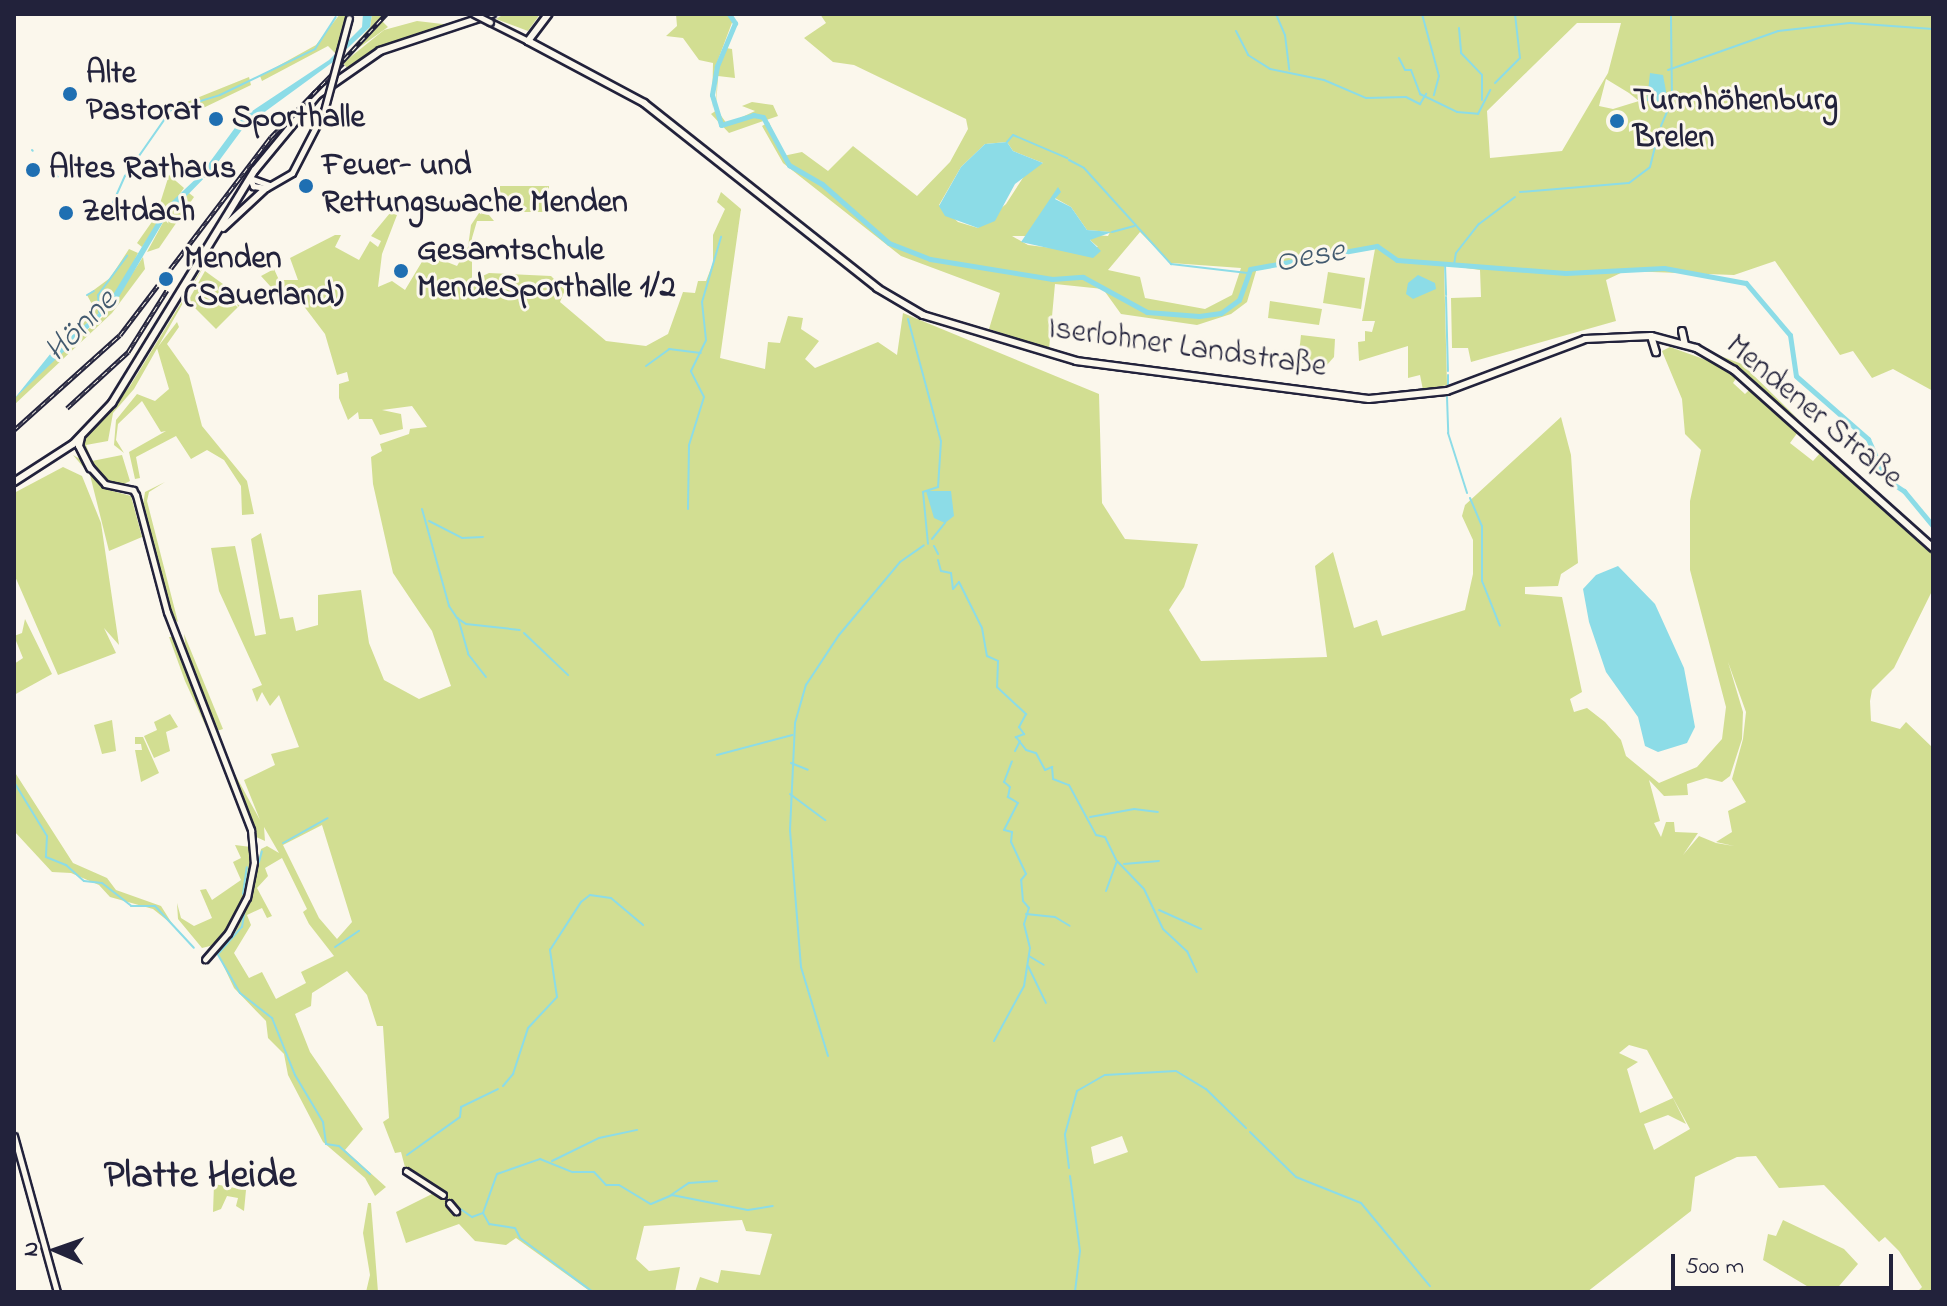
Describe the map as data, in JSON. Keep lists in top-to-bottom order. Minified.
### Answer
{"streets":{"main road":["Iserlohner Landstraße","Mendener Straße"]},"crossings":[["Iserlohner Landstraße","Mendener Straße"]],"districts":["Platte Heide"],"water":["Oese","Hönne"],"places":["Alte Pastorat","Sporthalle","Turmhöhenburg Brelen","Altes Rathaus","Feuer- und Rettungswache Menden","Zeltdach","Gesamtschule MendeSporthalle 1/2","Menden (Sauerland)"],"scale_bar":"500 m","north":"left"}
